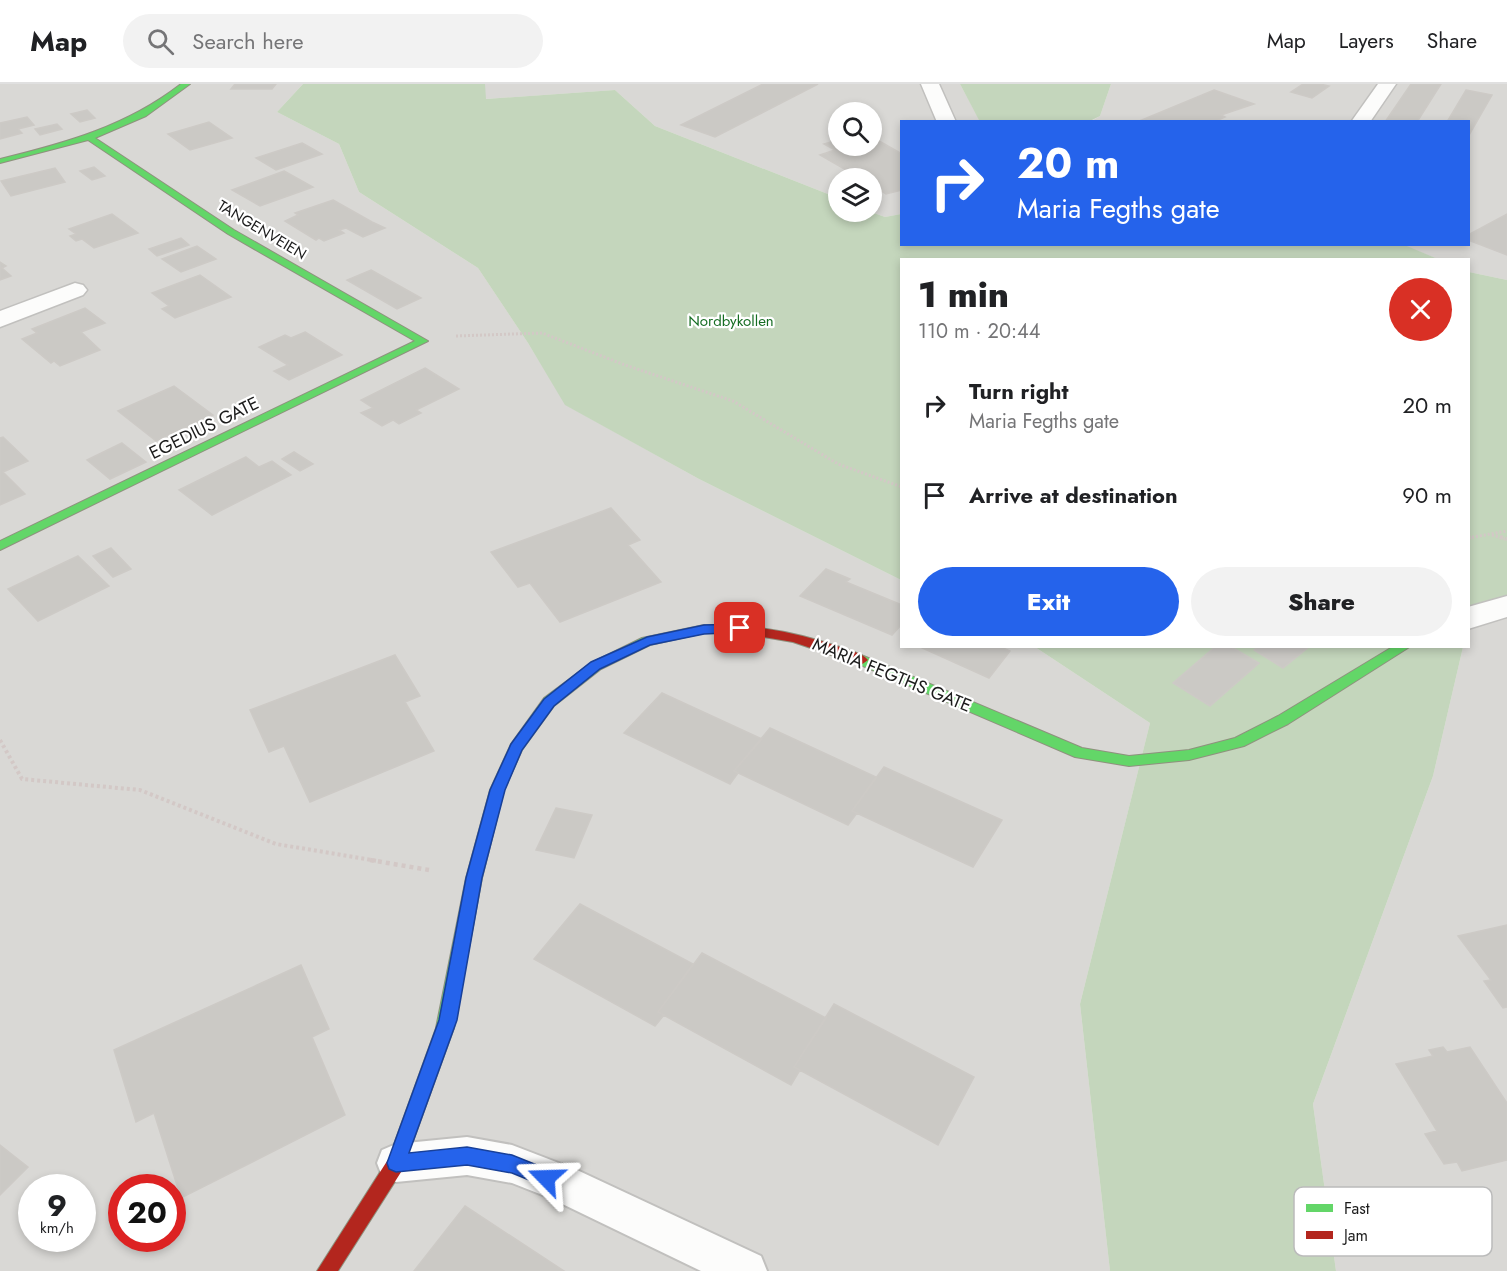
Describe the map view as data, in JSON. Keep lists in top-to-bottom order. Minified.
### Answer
{"streets":{"street":["TANGENVEIEN","EGEDIUS GATE","MARIA FEGTHS GATE"]},"crossings":[["TANGENVEIEN","EGEDIUS GATE"]],"parks":["Nordbykollen"],"legend":["Fast","Jam"],"page":{"header":"Map","search":"Search here","nav":["Map","Layers","Share"],"turn":["20 m","Maria Fegths gate"],"heading":["1 min","110 m · 20:44"],"list":[{"name":"Turn right","note":"Maria Fegths gate","value":"20 m"},{"name":"Arrive at destination","value":"90 m"}],"buttons":["Exit","Share"],"speed":"9 km/h","limit":"20"}}
